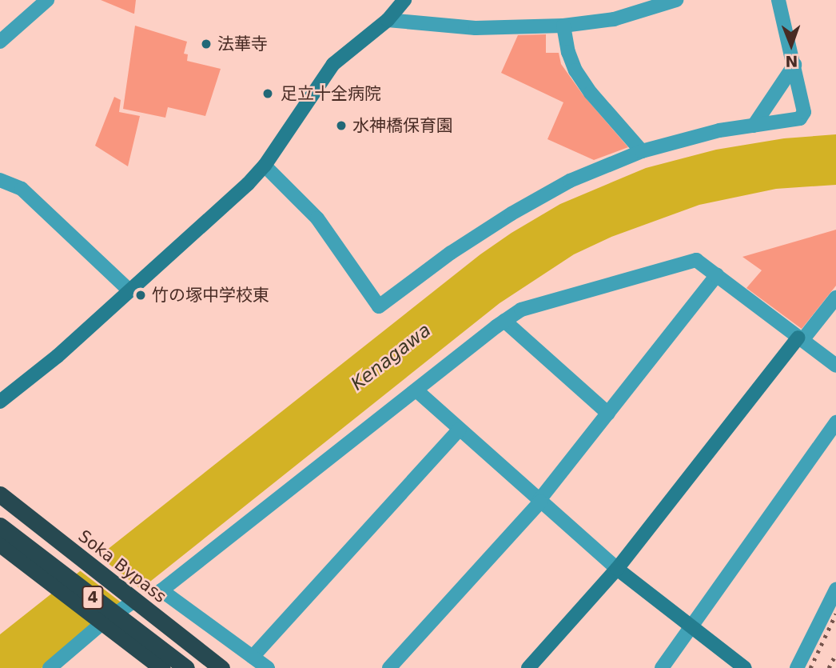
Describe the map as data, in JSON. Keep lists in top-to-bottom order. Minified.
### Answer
{"streets":{"highway":["Soka Bypass","4"]},"water":["Kenagawa"],"places":["法華寺","足立十全病院","水神橋保育園","竹の塚中学校東"],"north":"bottom"}
